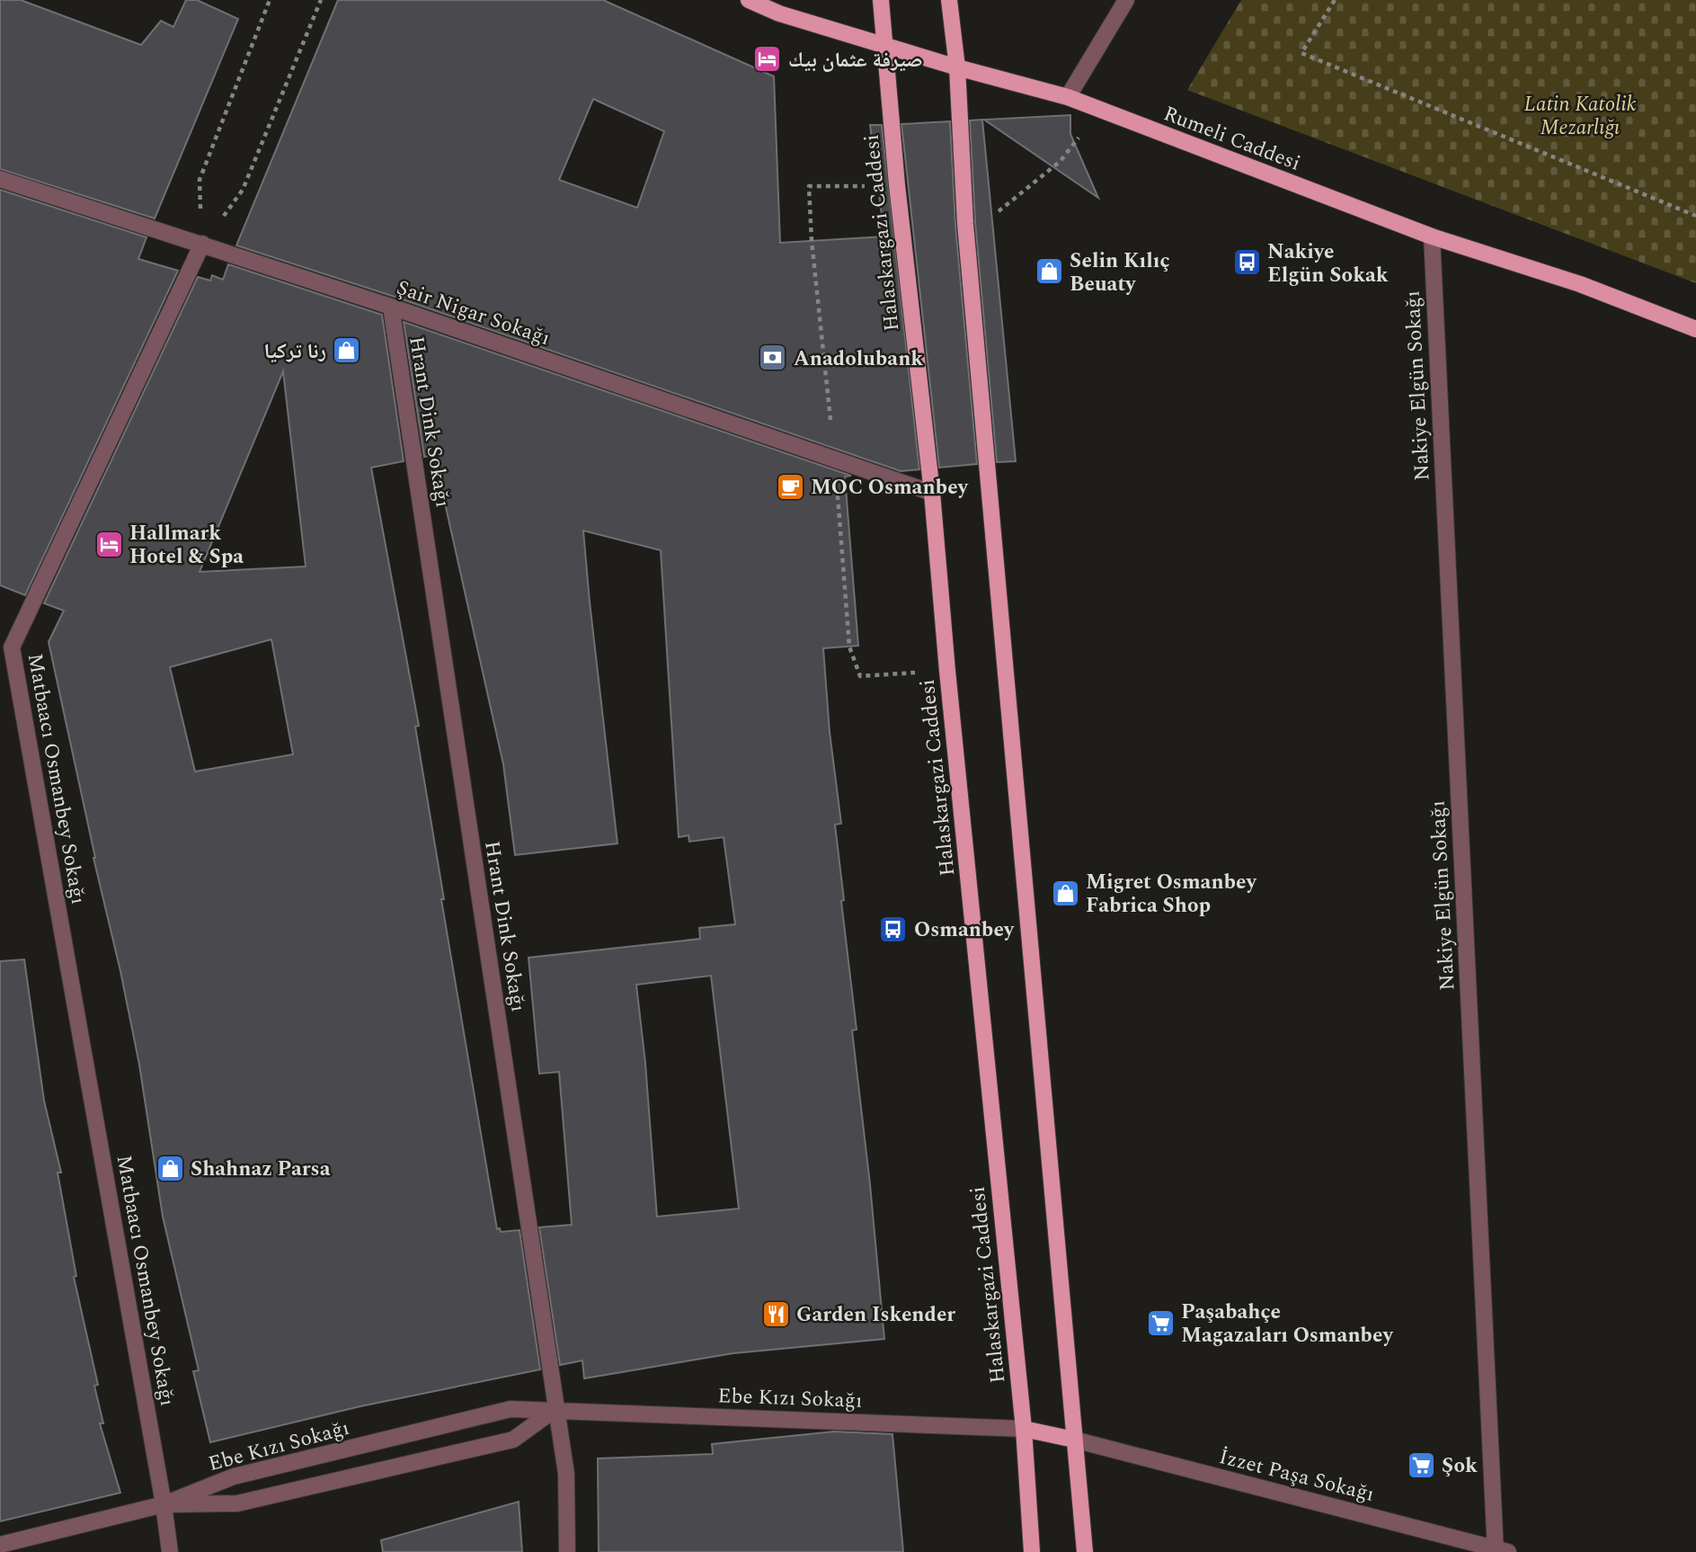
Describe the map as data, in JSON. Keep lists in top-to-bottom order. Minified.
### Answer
{"streets":{"main road":["Rumeli Caddesi","Halaskargazi Caddesi"],"street":["Şair Nigar Sokağı","Nakiye Elgün Sokağı","Hrant Dink Sokağı","Matbaacı Osmanbey Sokağı","Ebe Kızı Sokağı","İzzet Paşa Sokağı"]},"crossings":[["Rumeli Caddesi","Halaskargazi Caddesi"],["Rumeli Caddesi","Nakiye Elgün Sokağı"],["Halaskargazi Caddesi","Şair Nigar Sokağı"],["Halaskargazi Caddesi","Ebe Kızı Sokağı"],["Şair Nigar Sokağı","Hrant Dink Sokağı"],["Şair Nigar Sokağı","Matbaacı Osmanbey Sokağı"],["Nakiye Elgün Sokağı","İzzet Paşa Sokağı"],["Hrant Dink Sokağı","Ebe Kızı Sokağı"],["Matbaacı Osmanbey Sokağı","Ebe Kızı Sokağı"]],"parks":["Latin Katolik Mezarlığı"],"places":{"hotel":["صيرفة عثمان بيك","Hallmark Hotel & Spa"],"bus stop":["Nakiye Elgün Sokak","Osmanbey"],"shop":["Selin Kılıç Beuaty","رنا تركيا","Migret Osmanbey Fabrica Shop","Shahnaz Parsa"],"bank":["Anadolubank"],"cafe":["MOC Osmanbey"],"restaurant":["Garden Iskender"],"supermarket":["Paşabahçe Magazaları Osmanbey","Şok"]}}
